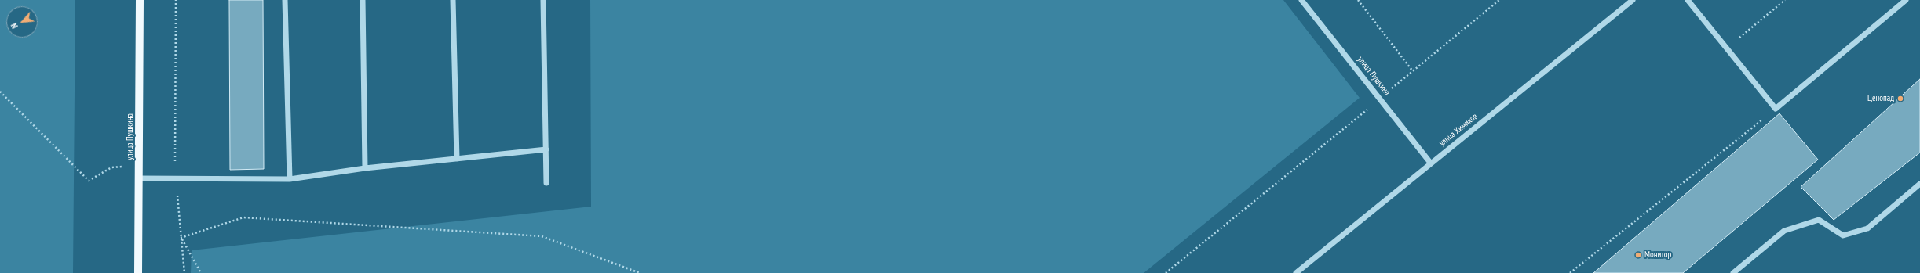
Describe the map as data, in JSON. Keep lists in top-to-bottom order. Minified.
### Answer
{"streets":{"main road":["улица Пушкина"],"street":["улица Химиков"]},"crossings":[["улица Пушкина","улица Химиков"]],"places":["Ценопад","Монитор"],"north":"bottom left"}
